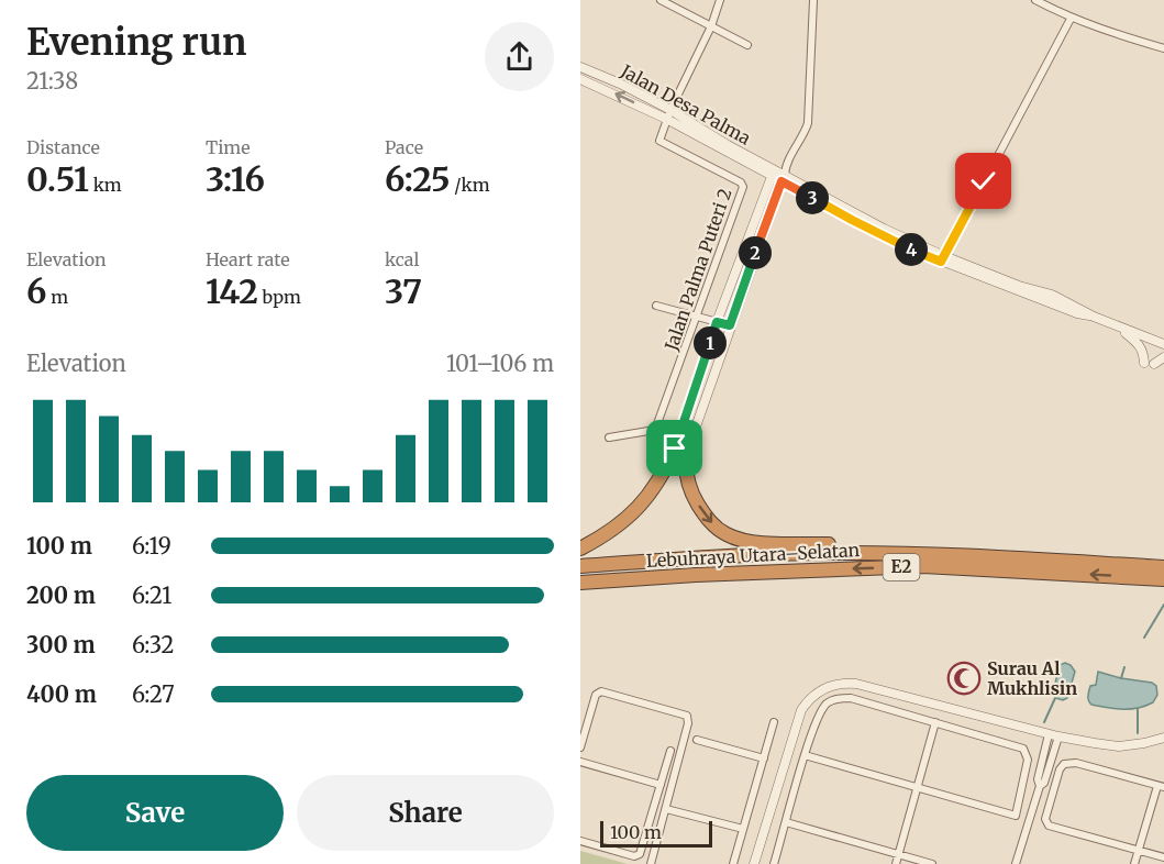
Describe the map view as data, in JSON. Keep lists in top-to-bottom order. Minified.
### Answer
{"streets":{"highway":["Lebuhraya Utara–Selatan","E2"],"street":["Jalan Desa Palma","Jalan Palma Puteri 2"]},"crossings":[["Jalan Desa Palma","Jalan Palma Puteri 2"]],"places":{"mosque":["Surau Al Mukhlisin"]},"scale_bar":"100 m","page":{"heading":["Evening run","21:38"],"stats":[["Distance","0.51 km"],["Time","3:16"],["Pace","6:25 /km"],["Elevation","6 m"],["Heart rate","142 bpm"],["kcal","37"]],"pins":["3","4","2","1"],"chart":["Elevation","101–106 m"],"list":[{"name":"100 m","note":"6:19"},{"name":"200 m","note":"6:21"},{"name":"300 m","note":"6:32"},{"name":"400 m","note":"6:27"}],"buttons":["Save","Share"],"scale":"100 m"}}
